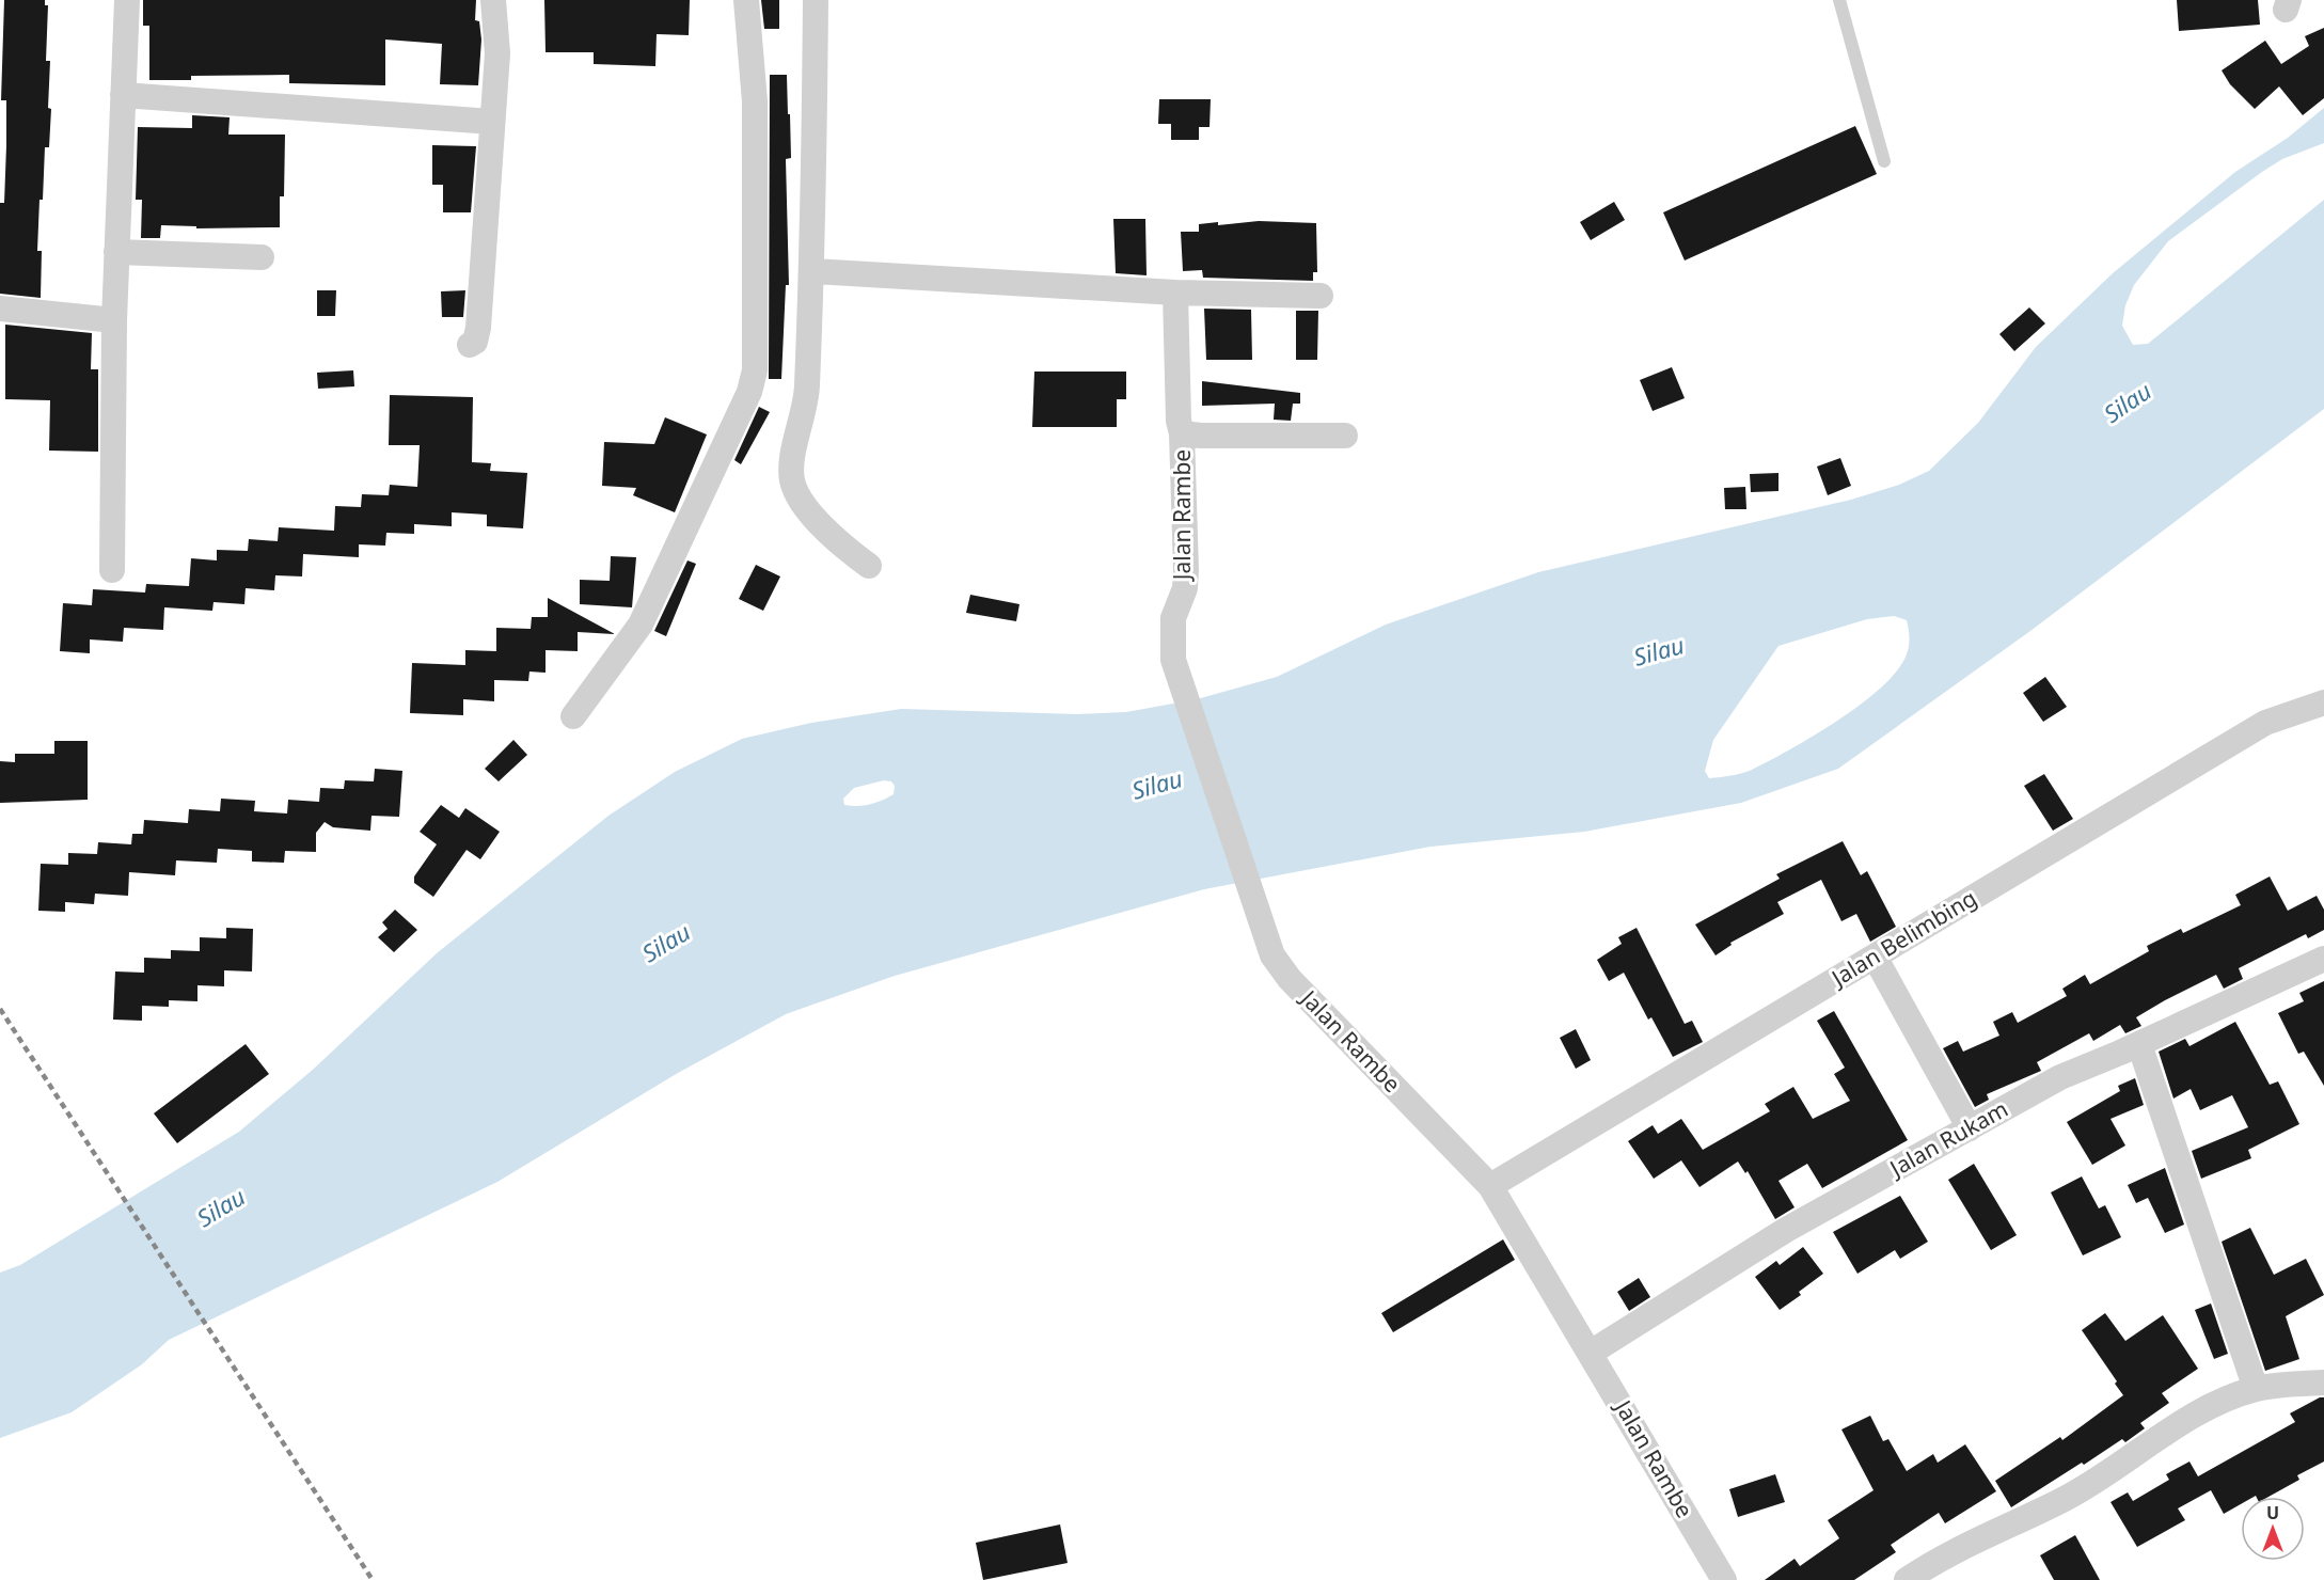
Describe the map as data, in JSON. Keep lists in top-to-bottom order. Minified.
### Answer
{"streets":{"street":["Jalan Rambe","Jalan Belimbing","Jalan Rukam"]},"crossings":[["Jalan Rambe","Jalan Belimbing"],["Jalan Rambe","Jalan Rukam"]],"water":["Silau"],"north":"top"}
